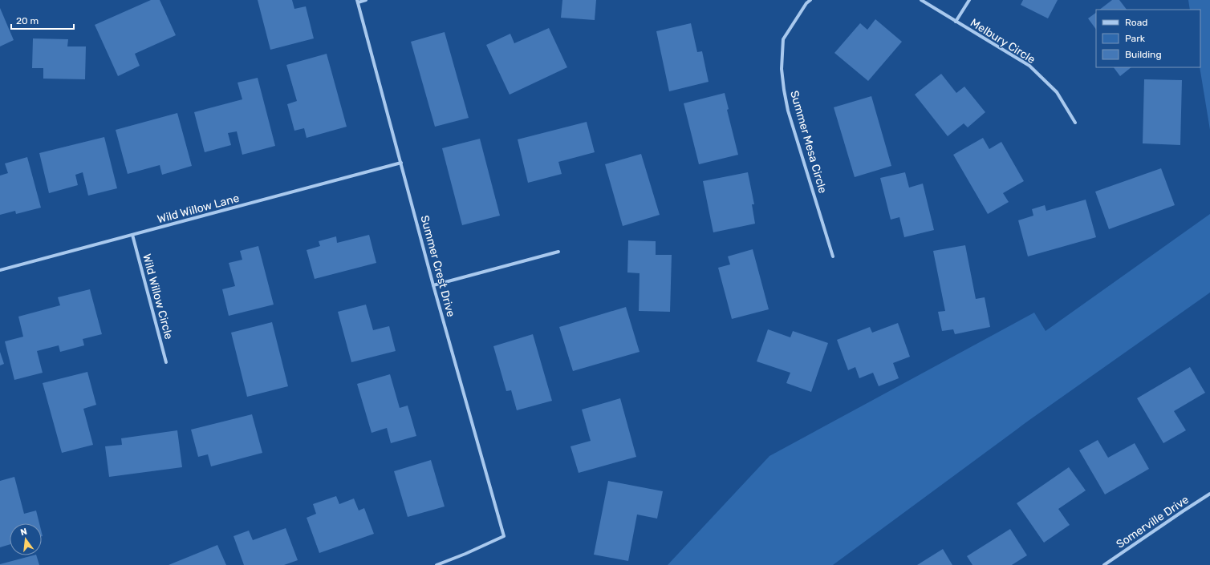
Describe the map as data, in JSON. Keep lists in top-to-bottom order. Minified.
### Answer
{"streets":{"street":["Melbury Circle","Summer Mesa Circle","Wild Willow Lane","Summer Crest Drive","Wild Willow Circle","Somerville Drive"]},"crossings":[["Wild Willow Lane","Summer Crest Drive"],["Wild Willow Lane","Wild Willow Circle"]],"legend":["Road","Park","Building"],"scale_bar":"20 m","north":"top"}
